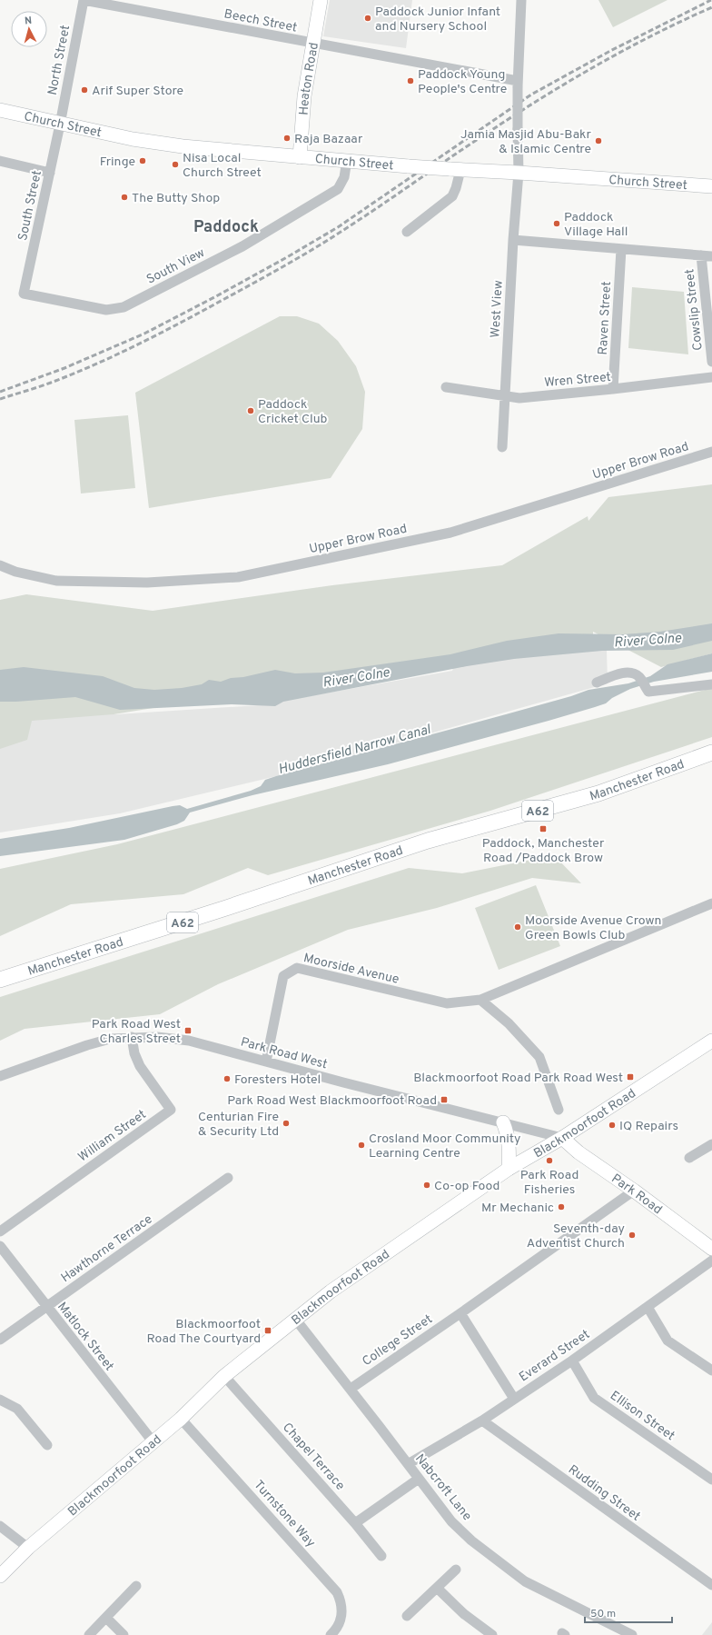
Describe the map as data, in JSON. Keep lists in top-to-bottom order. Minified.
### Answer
{"streets":{"main road":["Manchester Road","A62"],"street":["Beech Street","North Street","Heaton Road","Church Street","South Street","South View","West View","Cowslip Street","Raven Street","Wren Street","Upper Brow Road","Moorside Avenue","Park Road West","Blackmoorfoot Road","William Street","Park Road","Hawthorne Terrace","Matlock Street","College Street","Everard Street","Ellison Street","Chapel Terrace","Nabcroft Lane","Rudding Street","Turnstone Way"]},"crossings":[["Beech Street","North Street"],["Beech Street","Heaton Road"],["Beech Street","West View"],["North Street","Church Street"],["North Street","South Street"],["Heaton Road","Church Street"],["Church Street","South Street"],["Church Street","South View"],["Church Street","West View"],["South Street","South View"],["West View","Wren Street"],["Raven Street","Wren Street"],["Moorside Avenue","Park Road West"],["Park Road West","Blackmoorfoot Road"],["Park Road West","William Street"],["Park Road West","Park Road"],["Blackmoorfoot Road","Park Road"],["Blackmoorfoot Road","Matlock Street"],["Blackmoorfoot Road","Chapel Terrace"],["Blackmoorfoot Road","Nabcroft Lane"],["Blackmoorfoot Road","Turnstone Way"],["Park Road","College Street"],["Hawthorne Terrace","Matlock Street"],["College Street","Nabcroft Lane"],["Everard Street","Ellison Street"],["Everard Street","Nabcroft Lane"],["Everard Street","Rudding Street"]],"districts":["Paddock"],"water":["River Colne","Huddersfield Narrow Canal"],"places":{"other":["Paddock Junior Infant and Nursery School","Paddock Young People's Centre","Arif Super Store","Raja Bazaar","Jamia Masjid Abu-Bakr & Islamic Centre","Fringe","Nisa Local Church Street","The Butty Shop","Paddock Village Hall","Paddock Cricket Club","Moorside Avenue Crown Green Bowls Club","Foresters Hotel","Centurian Fire & Security Ltd","IQ Repairs","Crosland Moor Community Learning Centre","Park Road Fisheries","Co-op Food","Mr Mechanic","Seventh-day Adventist Church"],"transit":["Paddock, Manchester Road /Paddock Brow","Park Road West Charles Street","Blackmoorfoot Road Park Road West","Park Road West Blackmoorfoot Road","Blackmoorfoot Road The Courtyard"]},"scale_bar":"50 m","north":"top"}
